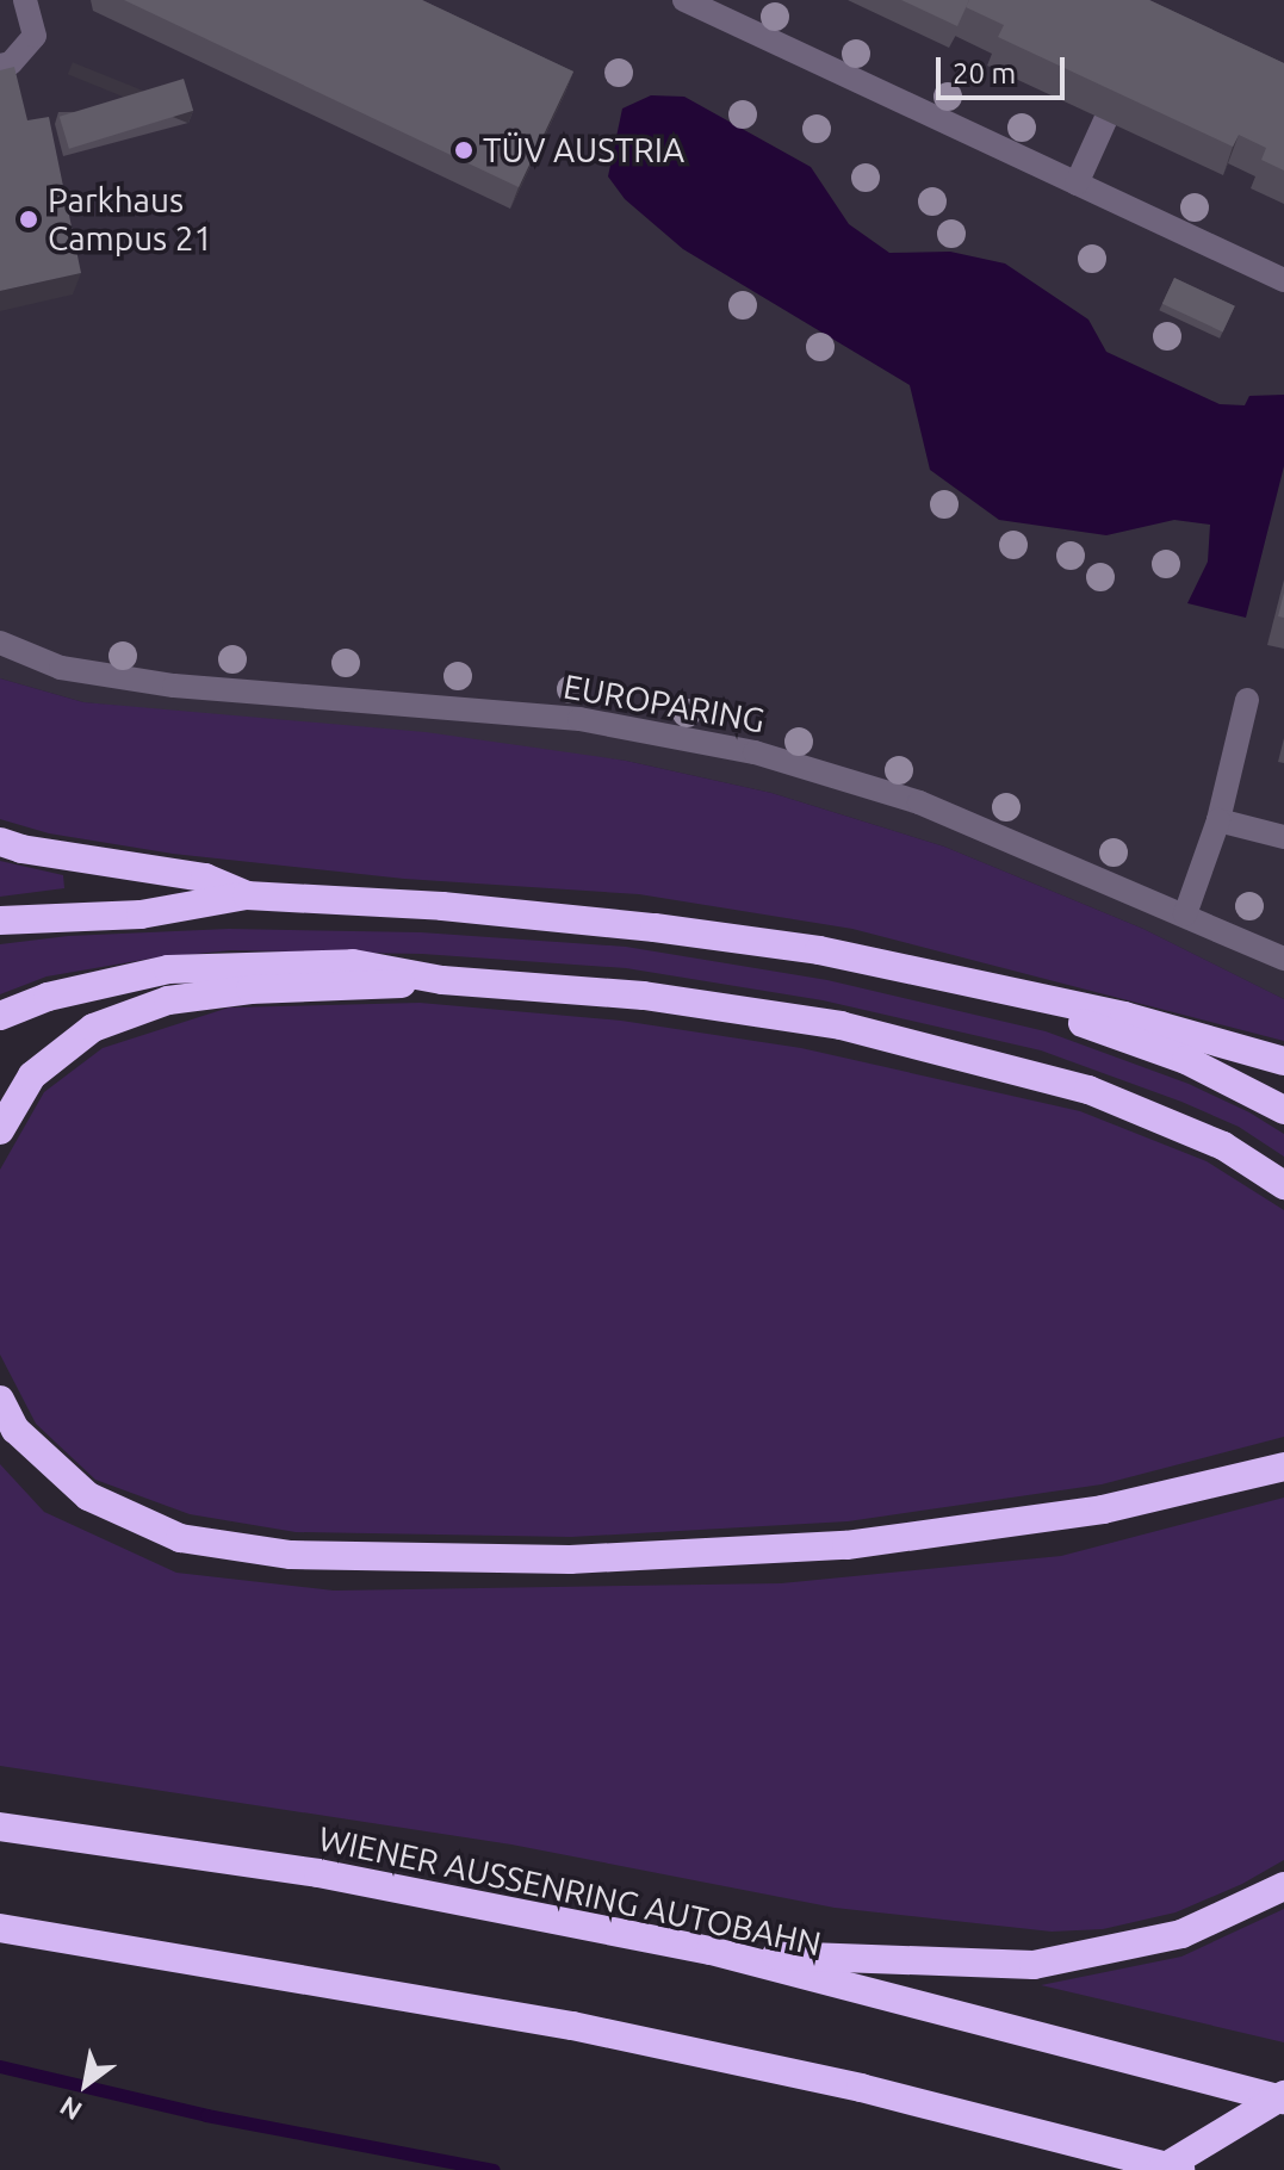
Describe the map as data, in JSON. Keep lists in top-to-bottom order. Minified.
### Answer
{"streets":{"highway":["WIENER AUSSENRING AUTOBAHN"],"street":["EUROPARING"]},"places":["TÜV AUSTRIA","Parkhaus Campus 21"],"scale_bar":"20 m","north":"bottom left"}
